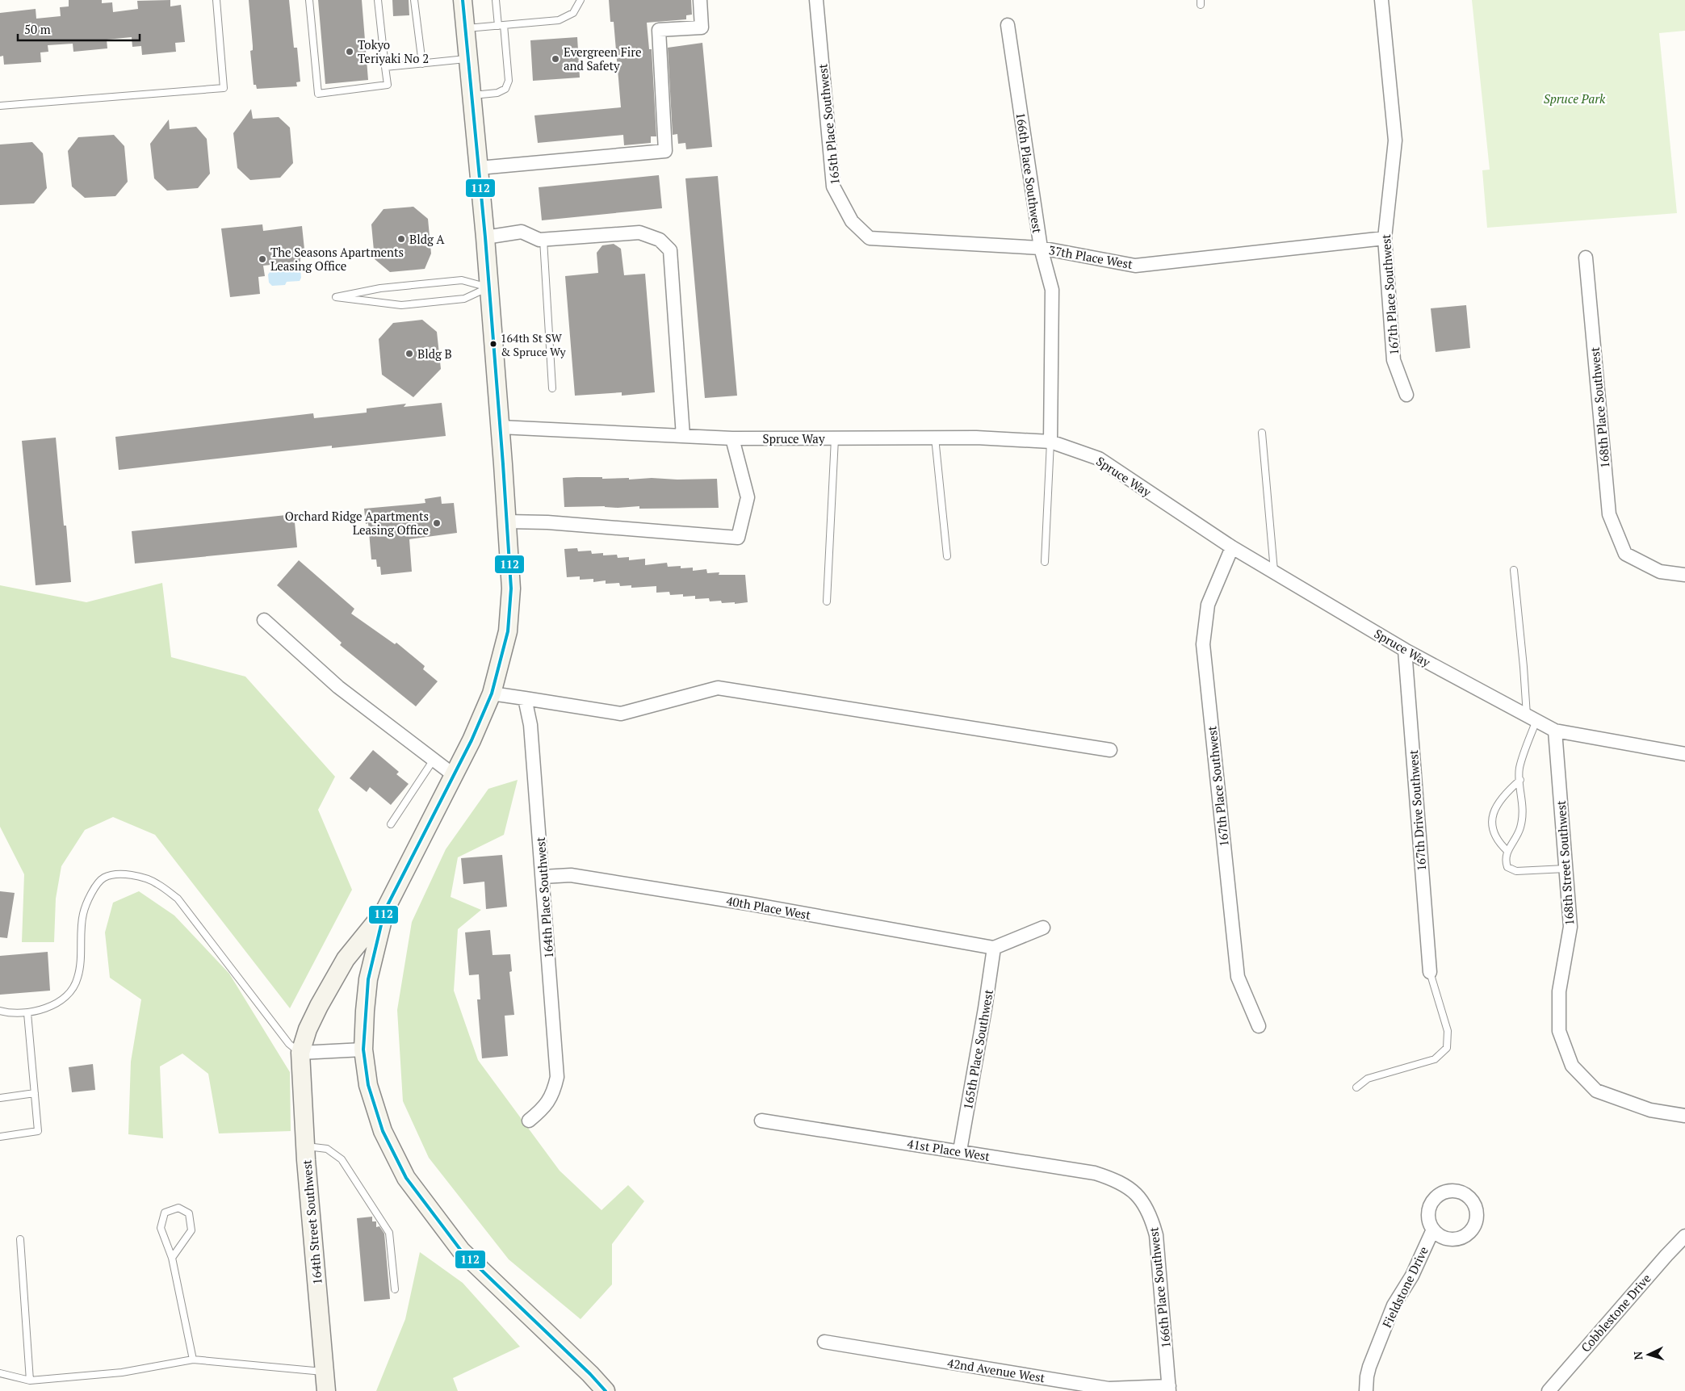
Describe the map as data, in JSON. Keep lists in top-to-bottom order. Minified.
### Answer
{"streets":{"main road":["164th Street Southwest"],"street":["165th Place Southwest","166th Place Southwest","37th Place West","167th Place Southwest","168th Place Southwest","Spruce Way","167th Drive Southwest","168th Street Southwest","164th Place Southwest","40th Place West","41st Place West","Fieldstone Drive","Cobblestone Drive","42nd Avenue West"]},"crossings":[["165th Place Southwest","37th Place West"],["165th Place Southwest","40th Place West"],["165th Place Southwest","41st Place West"],["166th Place Southwest","37th Place West"],["166th Place Southwest","Spruce Way"],["166th Place Southwest","41st Place West"],["166th Place Southwest","42nd Avenue West"],["37th Place West","167th Place Southwest"],["167th Place Southwest","Spruce Way"],["Spruce Way","167th Drive Southwest"],["Spruce Way","168th Street Southwest"],["164th Place Southwest","40th Place West"]],"parks":["Spruce Park"],"places":["Tokyo Teriyaki No 2","Evergreen Fire and Safety","Bldg A","The Seasons Apartments Leasing Office","164th St SW & Spruce Wy","Bldg B","Orchard Ridge Apartments Leasing Office"],"lines":["transit line 112"],"scale_bar":"50 m","north":"left"}
